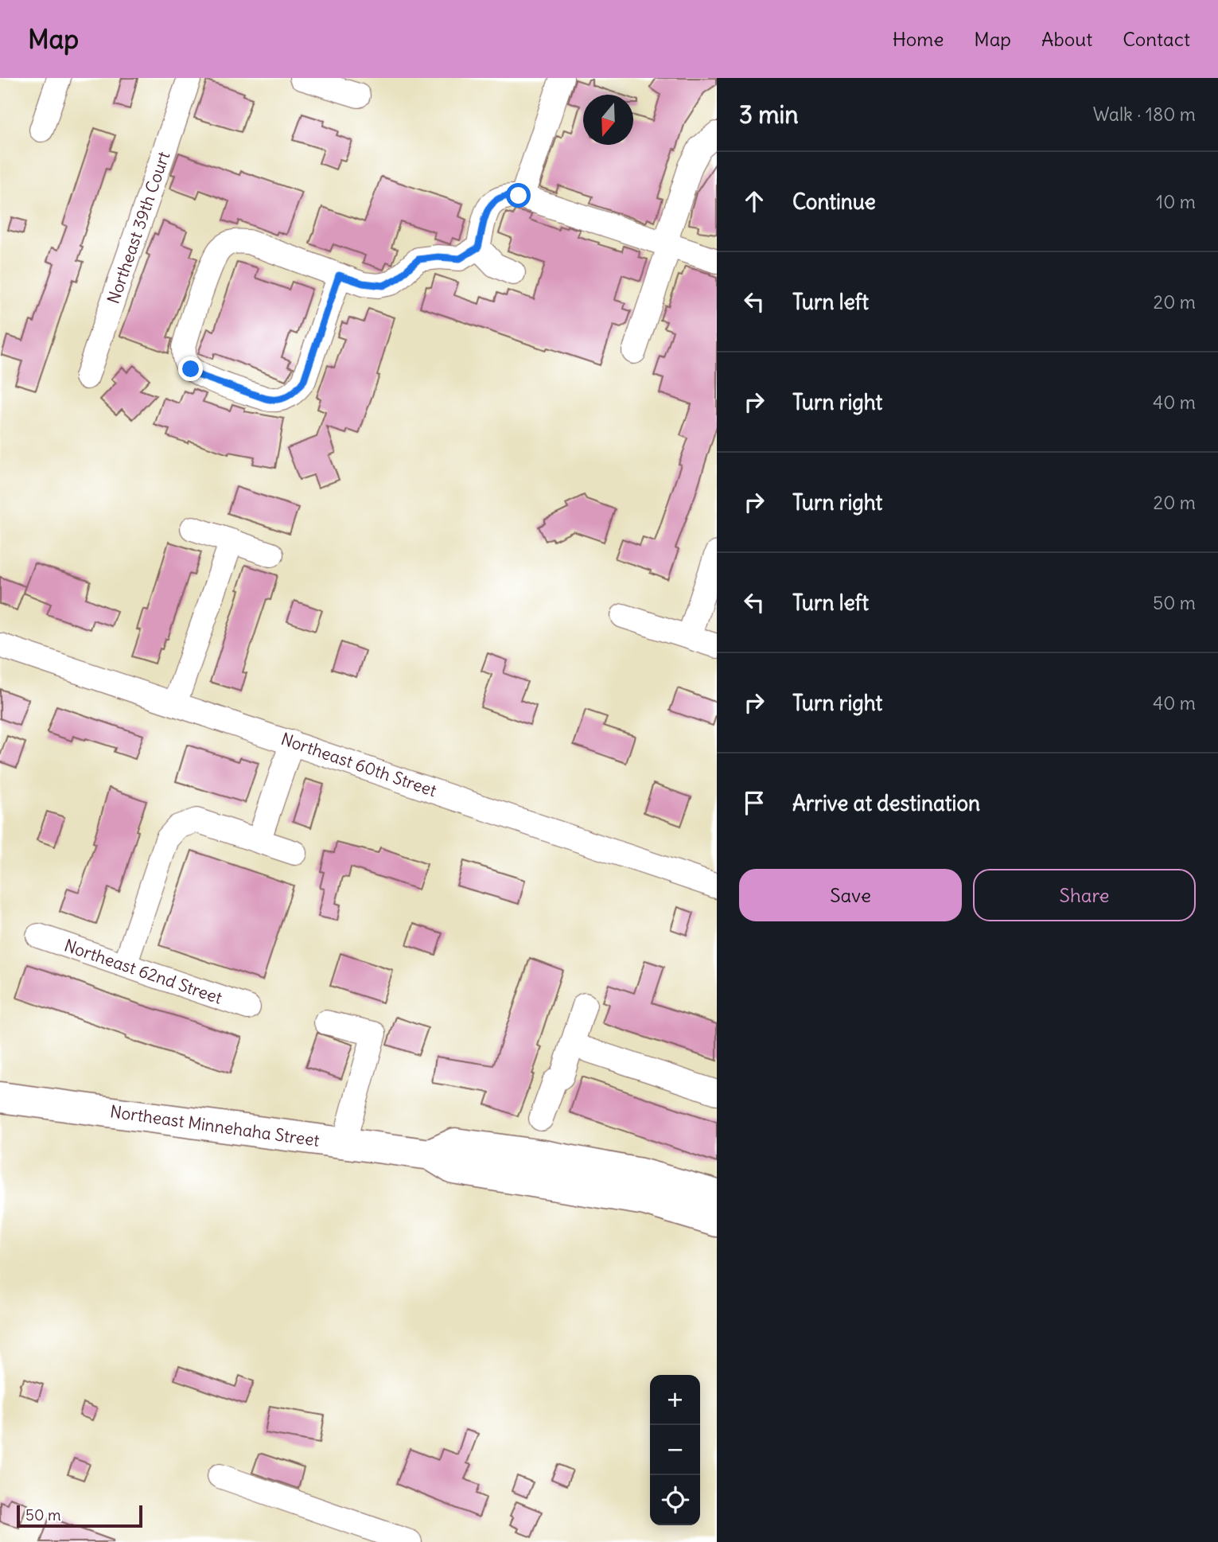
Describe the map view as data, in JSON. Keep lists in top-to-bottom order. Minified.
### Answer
{"streets":{"main road":["Northeast Minnehaha Street"],"street":["Northeast 39th Court","Northeast 60th Street","Northeast 62nd Street"]},"scale_bar":"50 m","north":"bottom","page":{"header":"Map","nav":["Home","Map","About","Contact"],"heading":["3 min","Walk · 180 m"],"list":[["Continue","10 m"],["Turn left","20 m"],["Turn right","40 m"],["Turn right","20 m"],["Turn left","50 m"],["Turn right","40 m"],"Arrive at destination"],"buttons":["Save","Share"],"map_buttons":["+","−"],"scale":"50 m"}}
